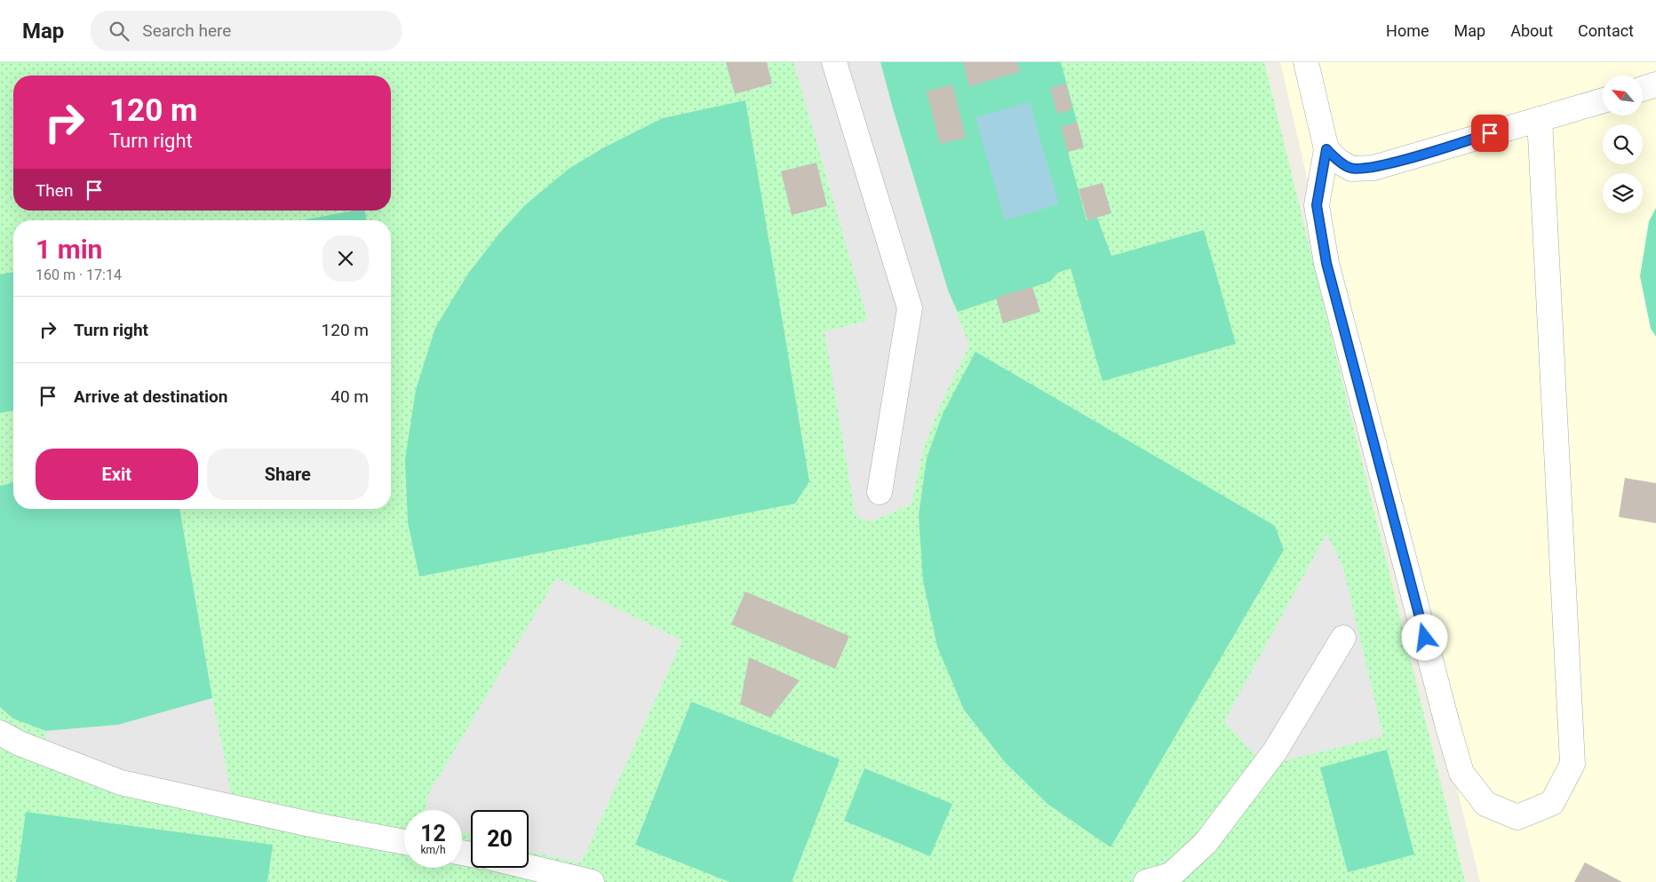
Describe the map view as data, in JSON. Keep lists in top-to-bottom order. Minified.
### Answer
{"north":"top left","page":{"header":"Map","search":"Search here","nav":["Home","Map","About","Contact"],"turn":["120 m","Turn right"],"then":"Then","heading":["1 min","160 m · 17:14"],"list":[{"name":"Turn right","value":"120 m"},{"name":"Arrive at destination","value":"40 m"}],"buttons":["Exit","Share"],"speed":"12 km/h","limit":"20"}}
